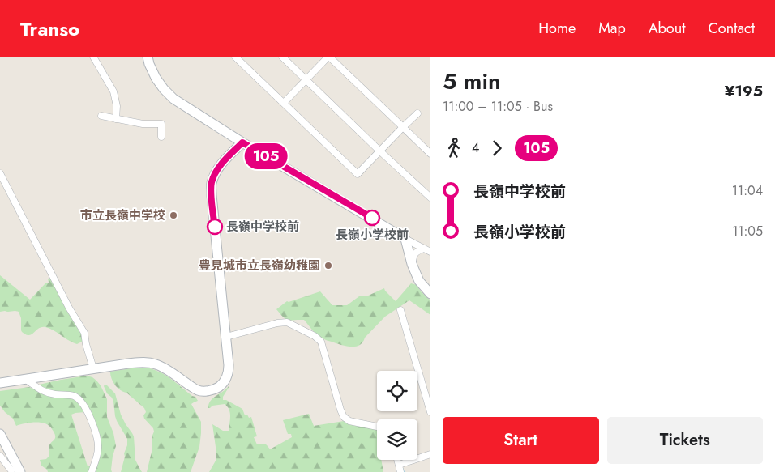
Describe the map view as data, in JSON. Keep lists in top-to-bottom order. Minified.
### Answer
{"places":["市立長嶺中学校","長嶺小学校前","長嶺中学校前","豊見城市立長嶺幼稚園"],"lines":["bus line 105"],"page":{"header":"Transo","nav":["Home","Map","About","Contact"],"on_map":"105","heading":["5 min","11:00 – 11:05 · Bus","¥195"],"legs":["4","105"],"list":[{"name":"長嶺中学校前","value":"11:04"},{"name":"長嶺小学校前","value":"11:05"}],"buttons":["Start","Tickets"]}}
